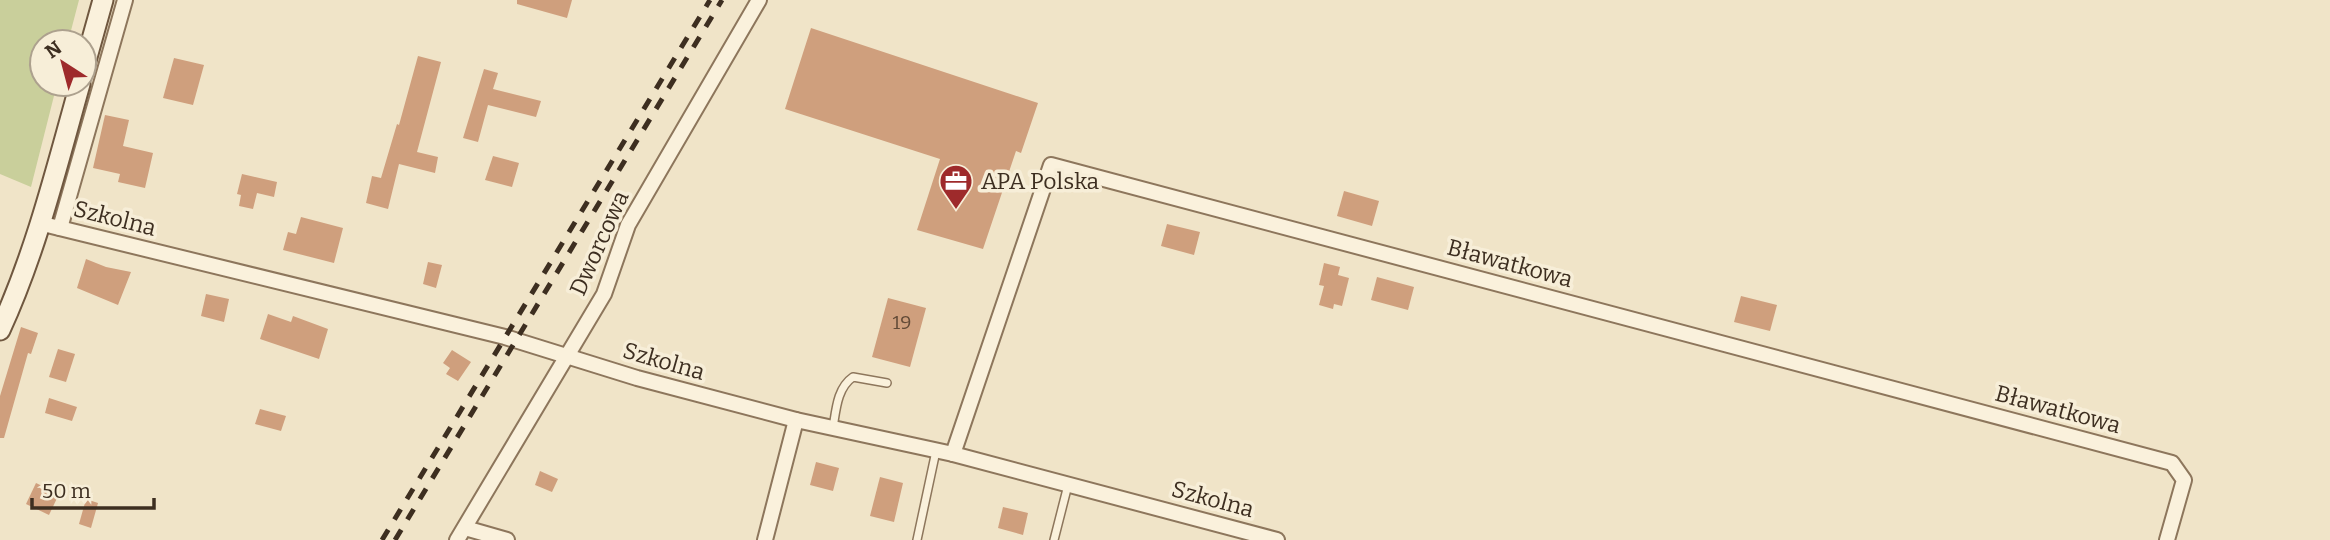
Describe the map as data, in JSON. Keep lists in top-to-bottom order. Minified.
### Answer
{"streets":{"street":["Szkolna","Dworcowa","Bławatkowa"]},"crossings":[["Szkolna","Dworcowa"],["Szkolna","Bławatkowa"]],"places":{"office":["APA Polska"]},"house_numbers":["19"],"scale_bar":"50 m","north":"top left"}
